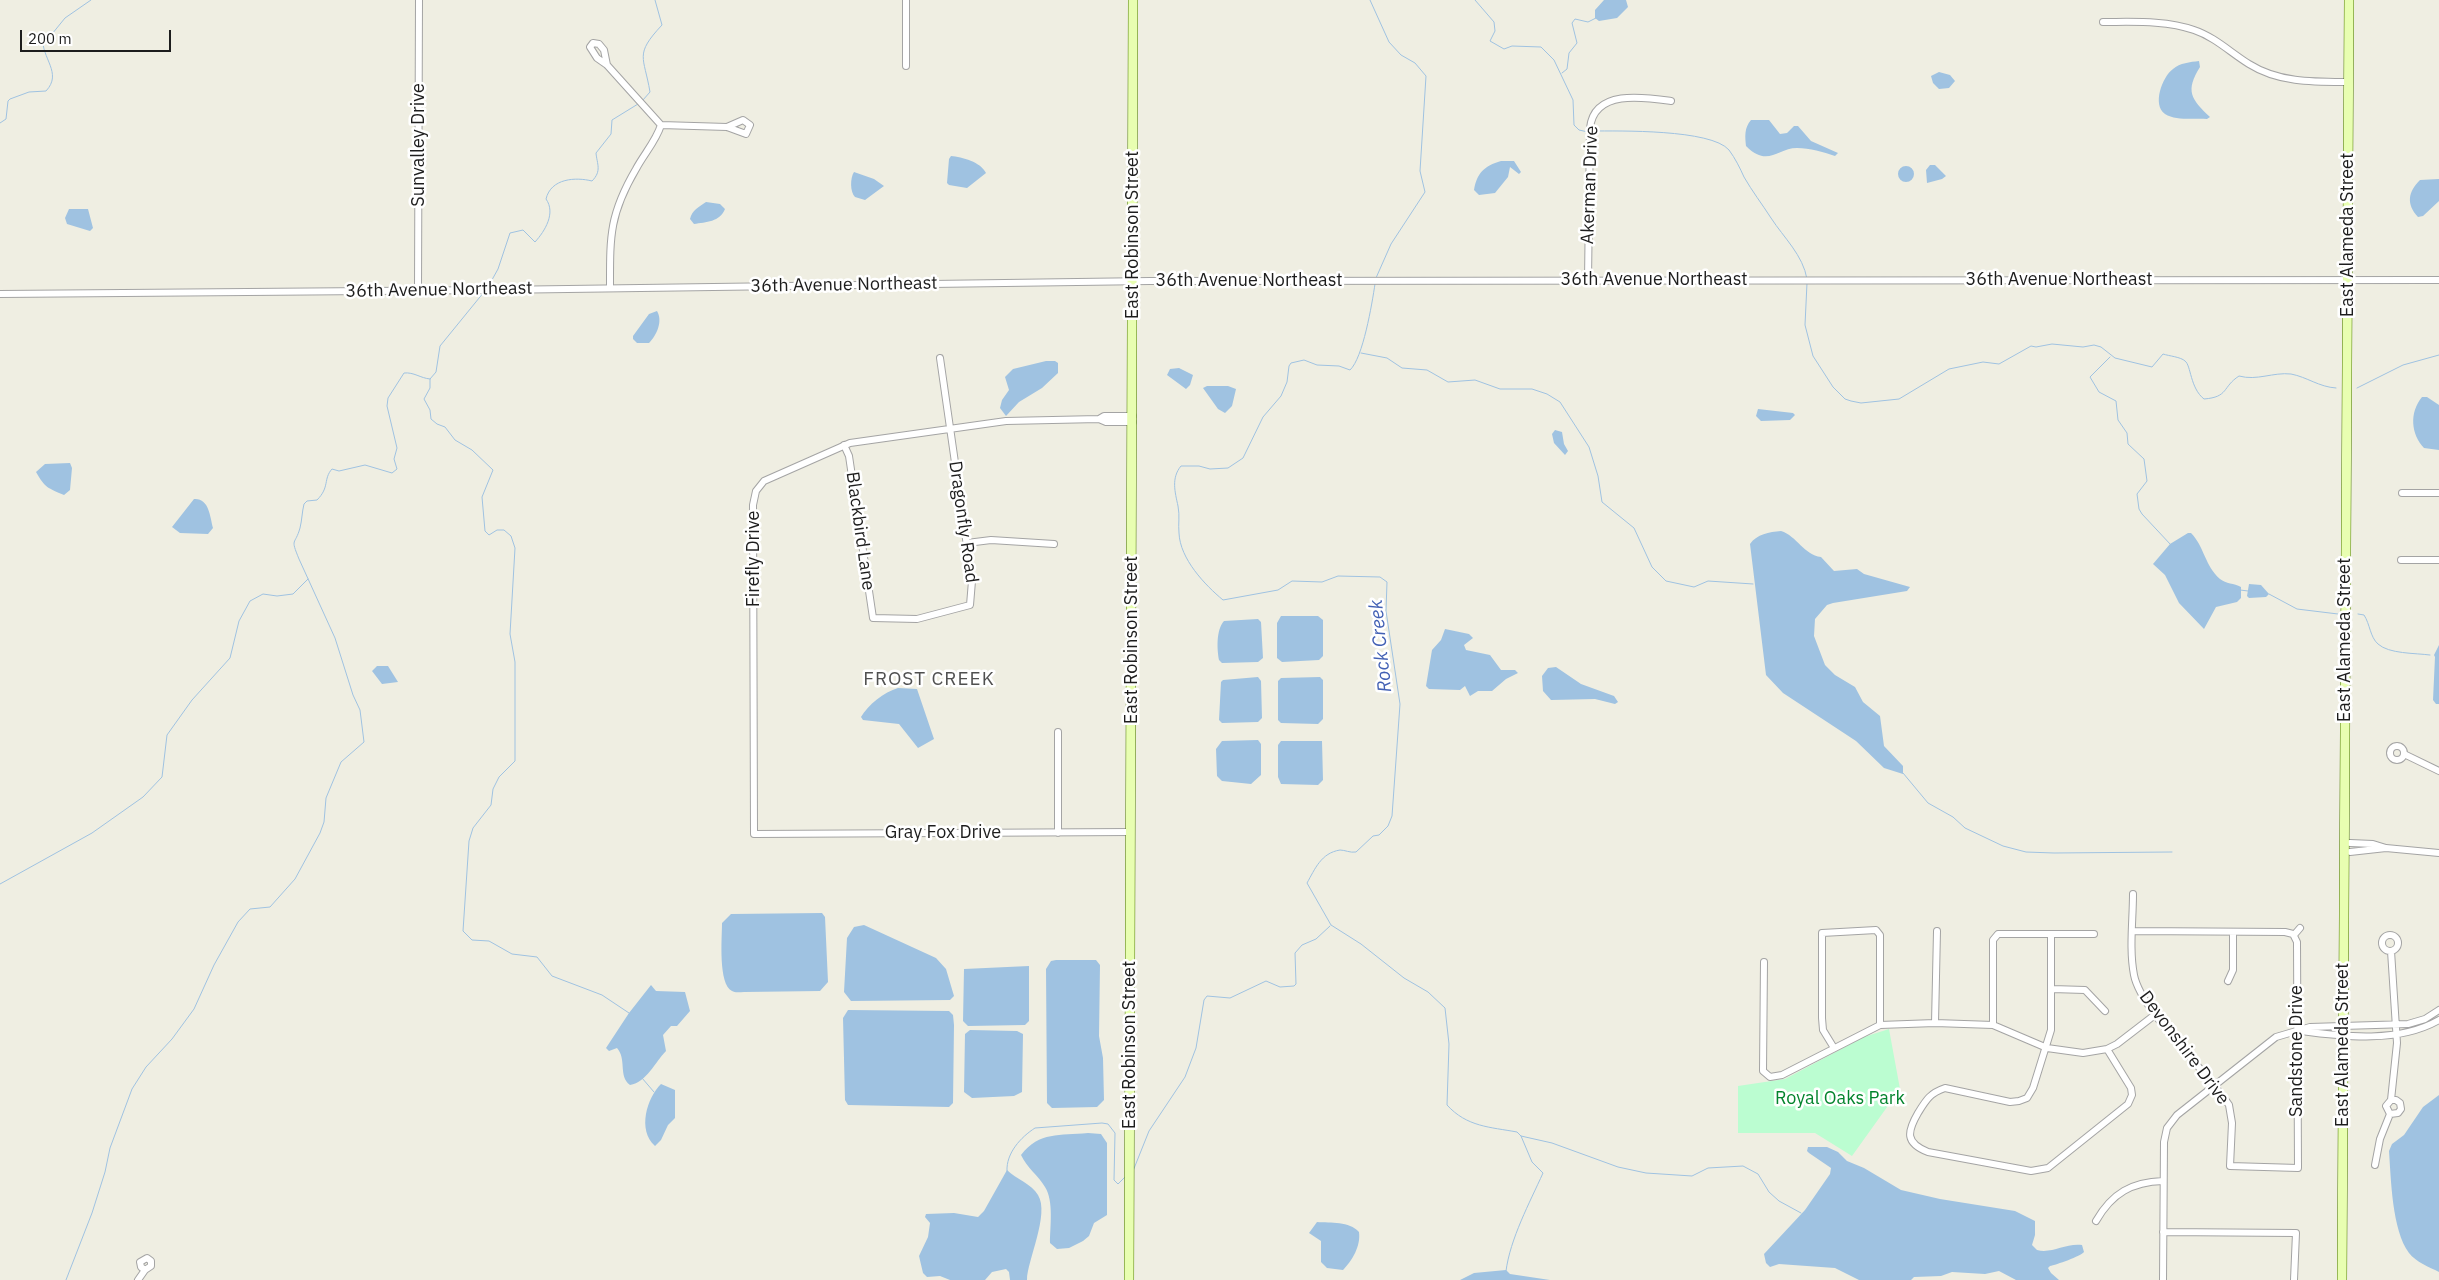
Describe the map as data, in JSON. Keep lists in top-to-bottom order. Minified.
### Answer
{"streets":{"street":["Sunvalley Drive","Akerman Drive","East Robinson Street","East Alameda Street","36th Avenue Northeast","Dragonfly Road","Blackbird Lane","Firefly Drive","Gray Fox Drive","Devonshire Drive","Sandstone Drive"]},"crossings":[["Sunvalley Drive","36th Avenue Northeast"],["Akerman Drive","36th Avenue Northeast"],["East Robinson Street","36th Avenue Northeast"],["East Robinson Street","Firefly Drive"],["East Robinson Street","Gray Fox Drive"],["East Alameda Street","36th Avenue Northeast"],["Dragonfly Road","Blackbird Lane"],["Dragonfly Road","Firefly Drive"],["Blackbird Lane","Firefly Drive"],["Firefly Drive","Gray Fox Drive"],["Devonshire Drive","Sandstone Drive"]],"districts":["FROST CREEK"],"water":["Rock Creek"],"parks":["Royal Oaks Park"],"scale_bar":"200 m"}
